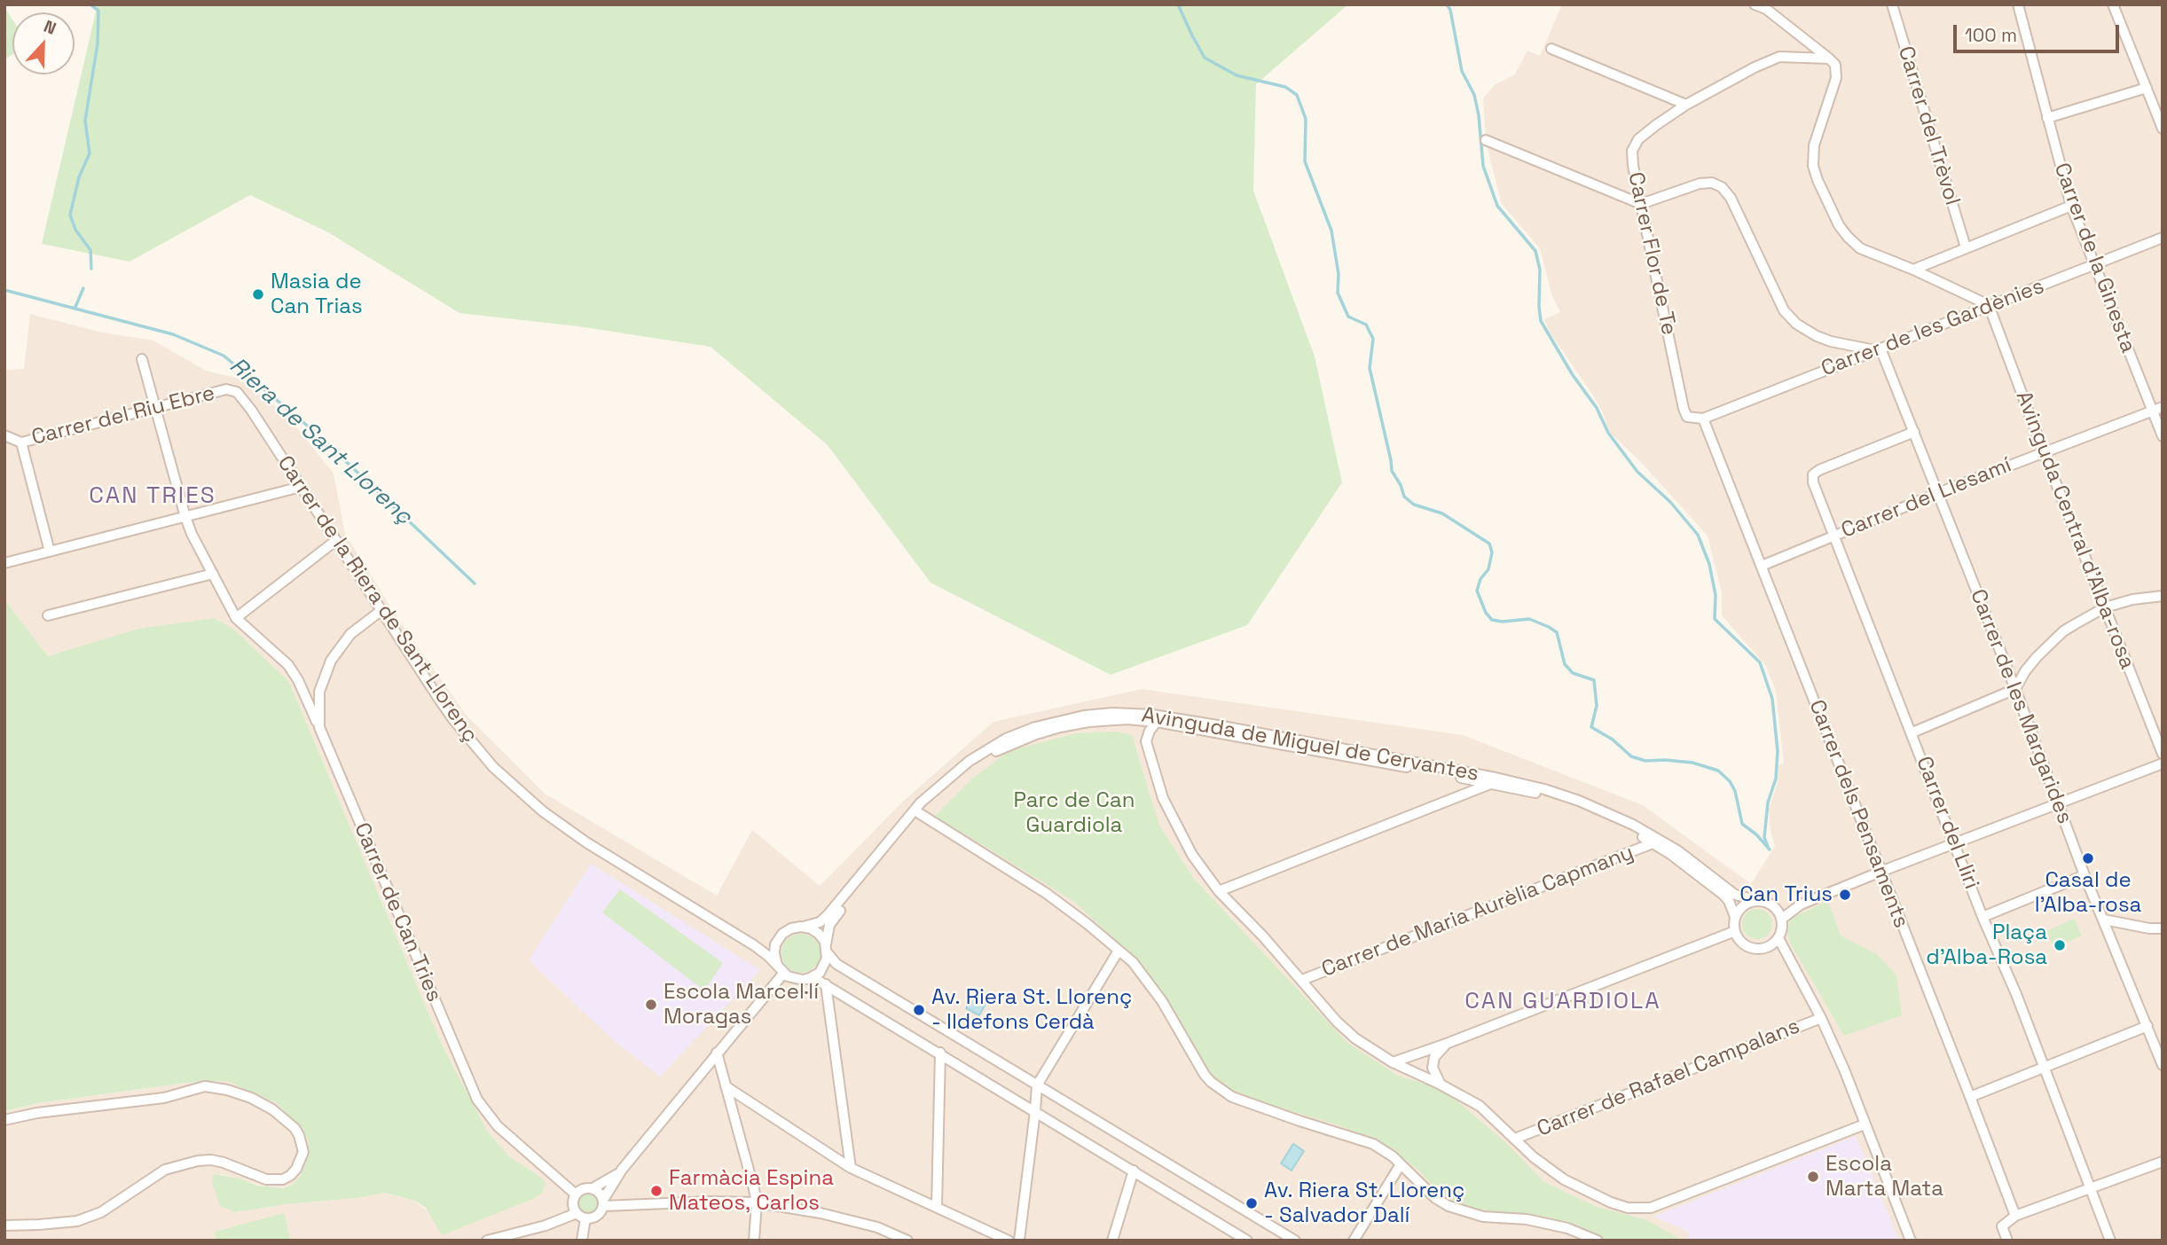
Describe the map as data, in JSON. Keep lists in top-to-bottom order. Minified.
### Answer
{"streets":{"street":["Carrer del Trèvol","Carrer Flor de Te","Carrer de la Ginesta","Carrer de les Gardènies","Carrer del Riu Ebre","Carrer del Llesamí","Avinguda Central d'Alba-rosa","Carrer de la Riera de Sant Llorenç","Carrer de les Margarides","Avinguda de Miguel de Cervantes","Carrer dels Pensaments","Carrer del Lliri","Carrer de Maria Aurèlia Capmany","Carrer de Can Tries","Carrer de Rafael Campalans"]},"crossings":[["Carrer Flor de Te","Carrer de les Gardènies"],["Carrer Flor de Te","Carrer dels Pensaments"],["Carrer de la Ginesta","Carrer de les Gardènies"],["Carrer de la Ginesta","Carrer del Llesamí"],["Carrer de les Gardènies","Avinguda Central d'Alba-rosa"],["Carrer de les Gardènies","Carrer de les Margarides"],["Carrer de les Gardènies","Carrer dels Pensaments"],["Carrer del Riu Ebre","Carrer de la Riera de Sant Llorenç"],["Carrer del Llesamí","Avinguda Central d'Alba-rosa"],["Carrer del Llesamí","Carrer de les Margarides"],["Carrer del Llesamí","Carrer dels Pensaments"],["Carrer del Llesamí","Carrer del Lliri"],["Carrer de la Riera de Sant Llorenç","Avinguda de Miguel de Cervantes"],["Carrer de la Riera de Sant Llorenç","Carrer de Can Tries"],["Carrer de les Margarides","Carrer del Lliri"],["Avinguda de Miguel de Cervantes","Carrer de Maria Aurèlia Capmany"]],"districts":["CAN TRIES","CAN GUARDIOLA"],"water":["Riera de Sant Llorenç"],"parks":["Parc de Can Guardiola"],"places":["Masia de Can Trias","Casal de l'Alba-rosa","Can Trius","Plaça d'Alba-Rosa","Escola Marcel·lí Moragas","Av. Riera St. Llorenç - Ildefons Cerdà","Escola Marta Mata","Farmàcia Espina Mateos, Carlos","Av. Riera St. Llorenç - Salvador Dalí"],"scale_bar":"100 m","north":"top"}
